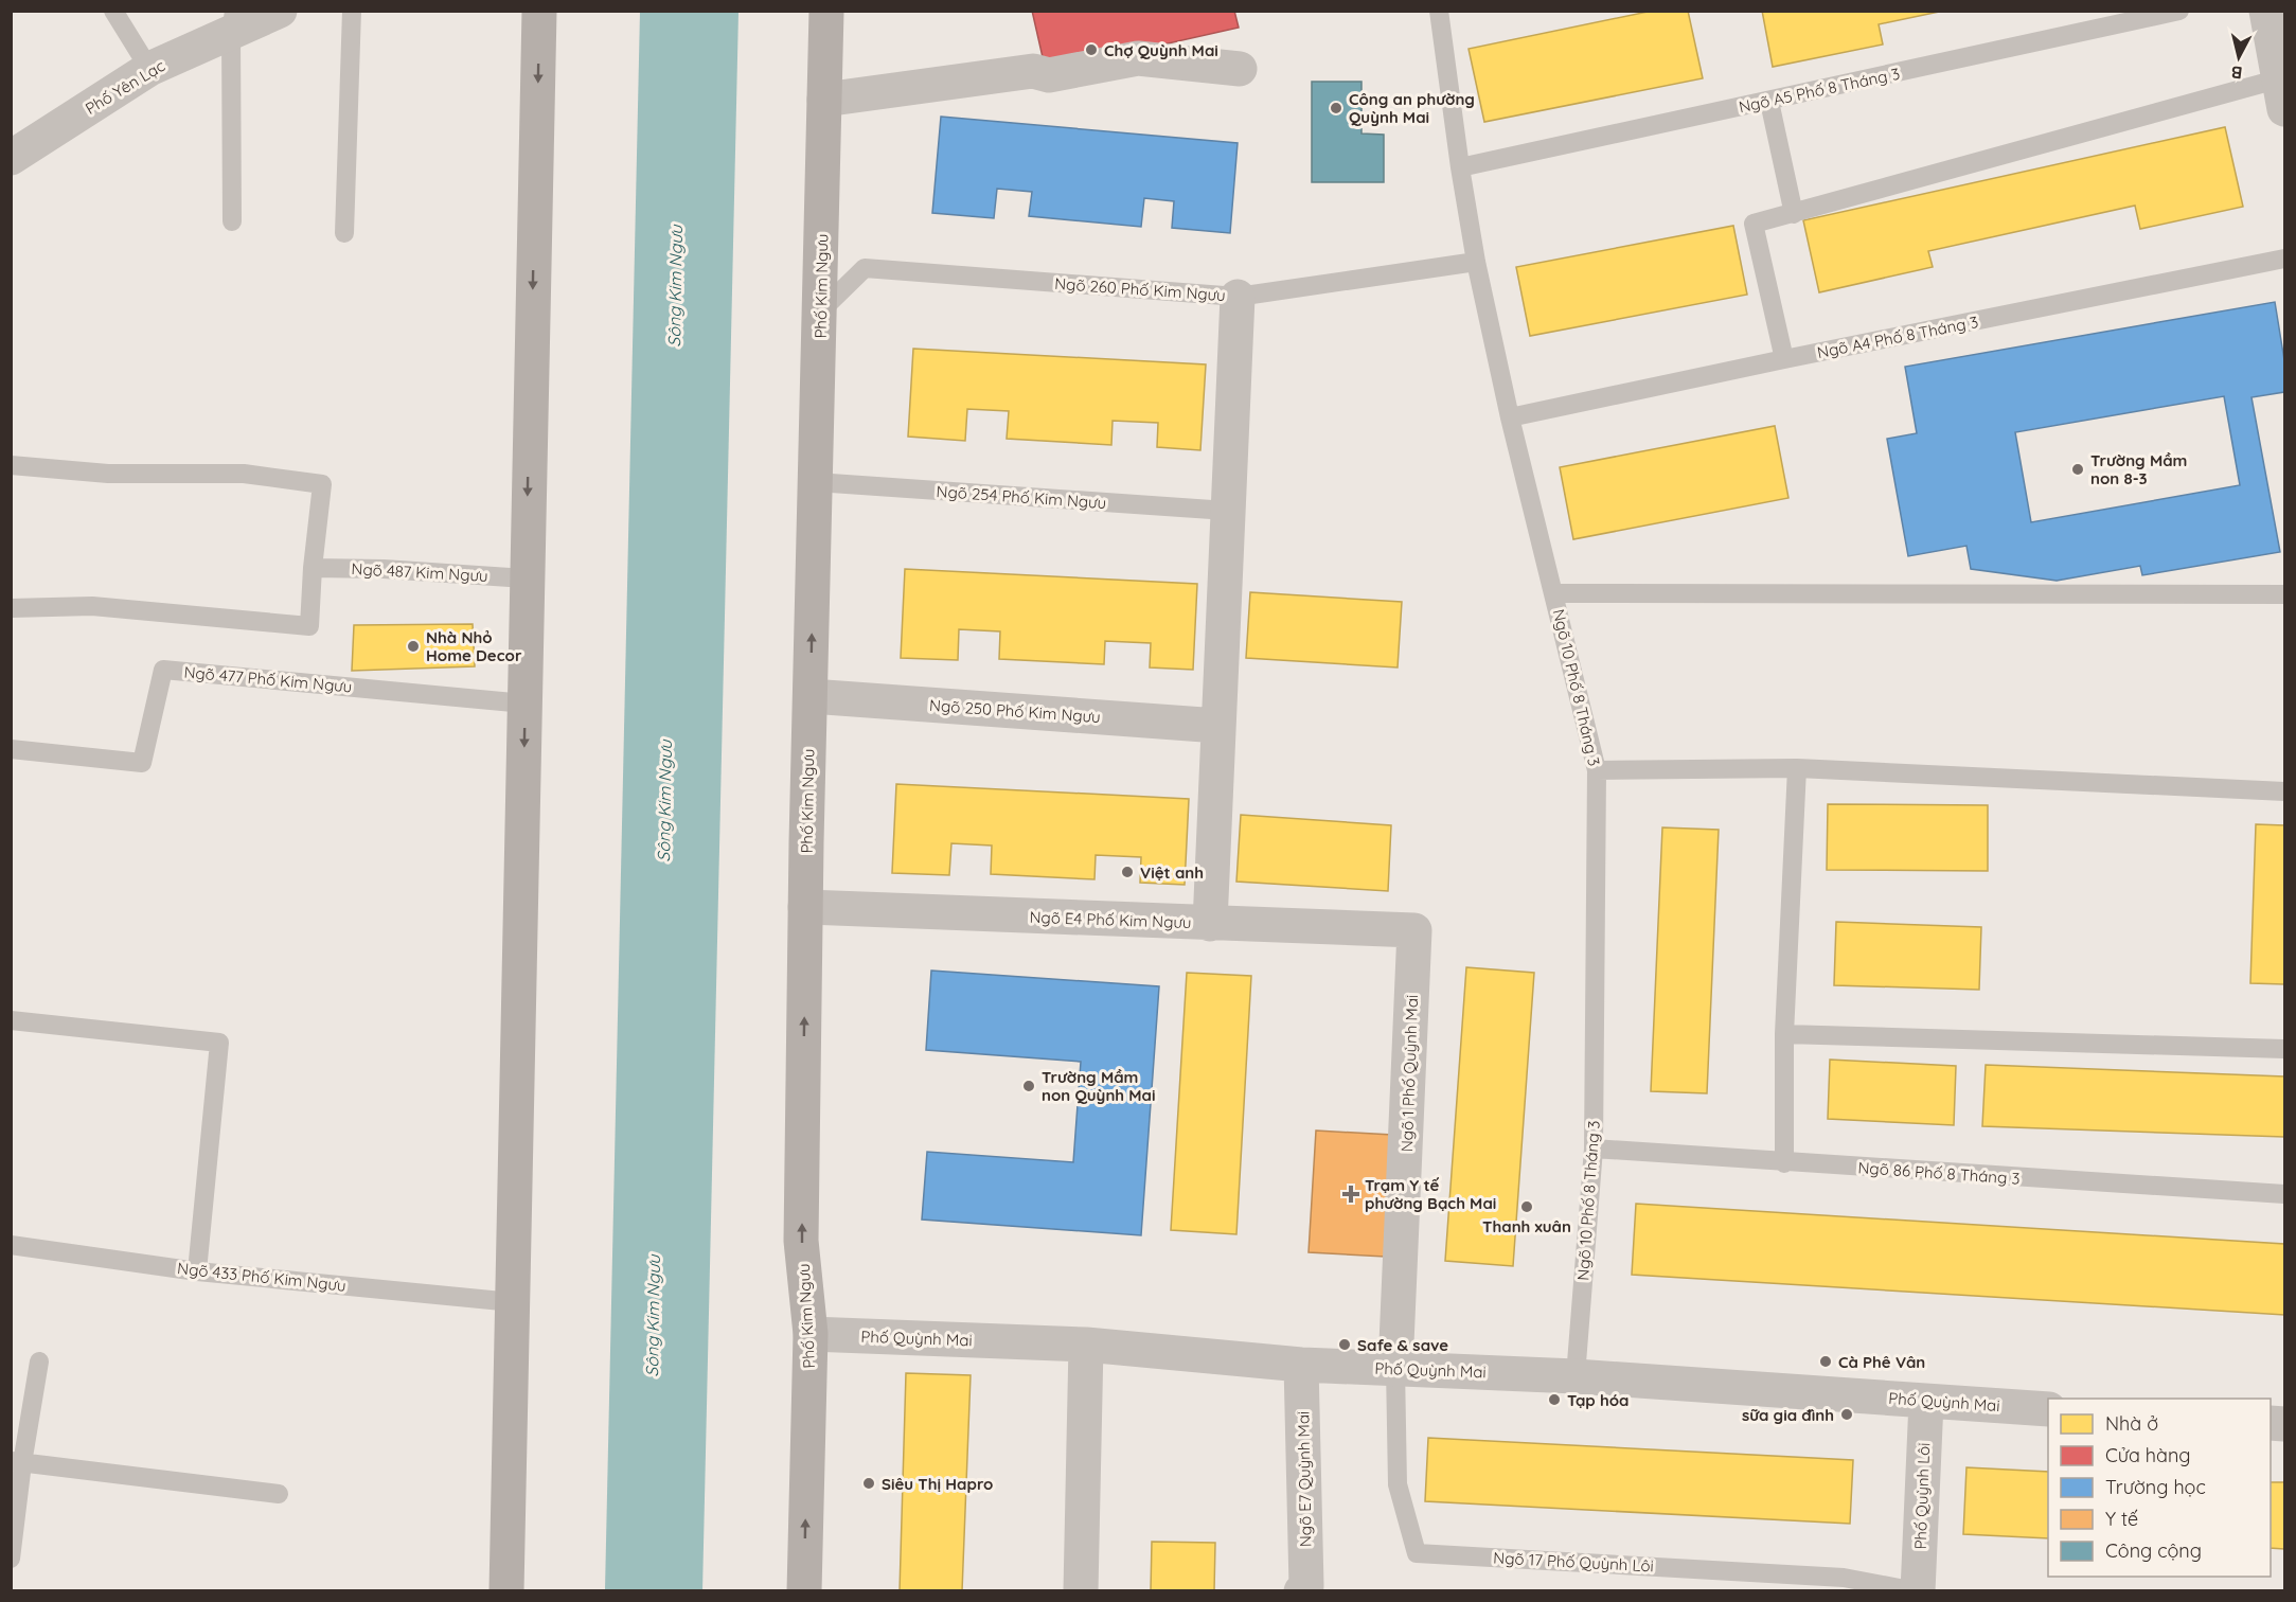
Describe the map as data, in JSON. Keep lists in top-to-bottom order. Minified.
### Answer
{"streets":{"main road":["Phố Kim Ngưu"],"street":["Phố Yên Lạc","Ngõ 250 Phố Kim Ngưu","Ngõ E4 Phố Kim Ngưu","Ngõ 1 Phố Quỳnh Mai","Phố Quỳnh Mai","Ngõ E7 Quỳnh Mai","Phố Quỳnh Lôi"],"lane":["Ngõ A5 Phố 8 Tháng 3","Ngõ 260 Phố Kim Ngưu","Ngõ A4 Phố 8 Tháng 3","Ngõ 254 Phố Kim Ngưu","Ngõ 487 Kim Ngưu","Ngõ 477 Phố Kim Ngưu","Ngõ 10 Phố 8 Tháng 3","Ngõ 86 Phố 8 Tháng 3","Ngõ 433 Phố Kim Ngưu","Ngõ 17 Phố Quỳnh Lôi"]},"crossings":[["Ngõ A5 Phố 8 Tháng 3","Ngõ 10 Phố 8 Tháng 3"],["Phố Kim Ngưu","Ngõ 260 Phố Kim Ngưu"],["Phố Kim Ngưu","Ngõ 254 Phố Kim Ngưu"],["Phố Kim Ngưu","Ngõ 250 Phố Kim Ngưu"],["Phố Kim Ngưu","Ngõ E4 Phố Kim Ngưu"],["Phố Kim Ngưu","Phố Quỳnh Mai"],["Ngõ 260 Phố Kim Ngưu","Ngõ 10 Phố 8 Tháng 3"],["Ngõ A4 Phố 8 Tháng 3","Ngõ 10 Phố 8 Tháng 3"],["Ngõ 10 Phố 8 Tháng 3","Ngõ 86 Phố 8 Tháng 3"],["Ngõ 10 Phố 8 Tháng 3","Phố Quỳnh Mai"],["Ngõ E4 Phố Kim Ngưu","Ngõ 1 Phố Quỳnh Mai"],["Ngõ 1 Phố Quỳnh Mai","Phố Quỳnh Mai"],["Ngõ 1 Phố Quỳnh Mai","Ngõ 17 Phố Quỳnh Lôi"],["Phố Quỳnh Mai","Ngõ E7 Quỳnh Mai"],["Phố Quỳnh Mai","Phố Quỳnh Lôi"],["Phố Quỳnh Mai","Ngõ 17 Phố Quỳnh Lôi"],["Phố Quỳnh Lôi","Ngõ 17 Phố Quỳnh Lôi"]],"water":["Sông Kim Ngưu"],"places":{"other":["Chợ Quỳnh Mai","Công an phường Quỳnh Mai","Trường Mầm non 8-3","Nhà Nhỏ Home Decor","Việt anh","Trường Mầm non Quỳnh Mai","Thanh xuân","Safe & save","Cà Phê Vân","Tạp hóa","sữa gia đình","Siêu Thị Hapro"],"health":["Trạm Y tế phường Bạch Mai"]},"legend":["Nhà ở","Cửa hàng","Trường học","Y tế","Công cộng"],"north":"bottom"}
